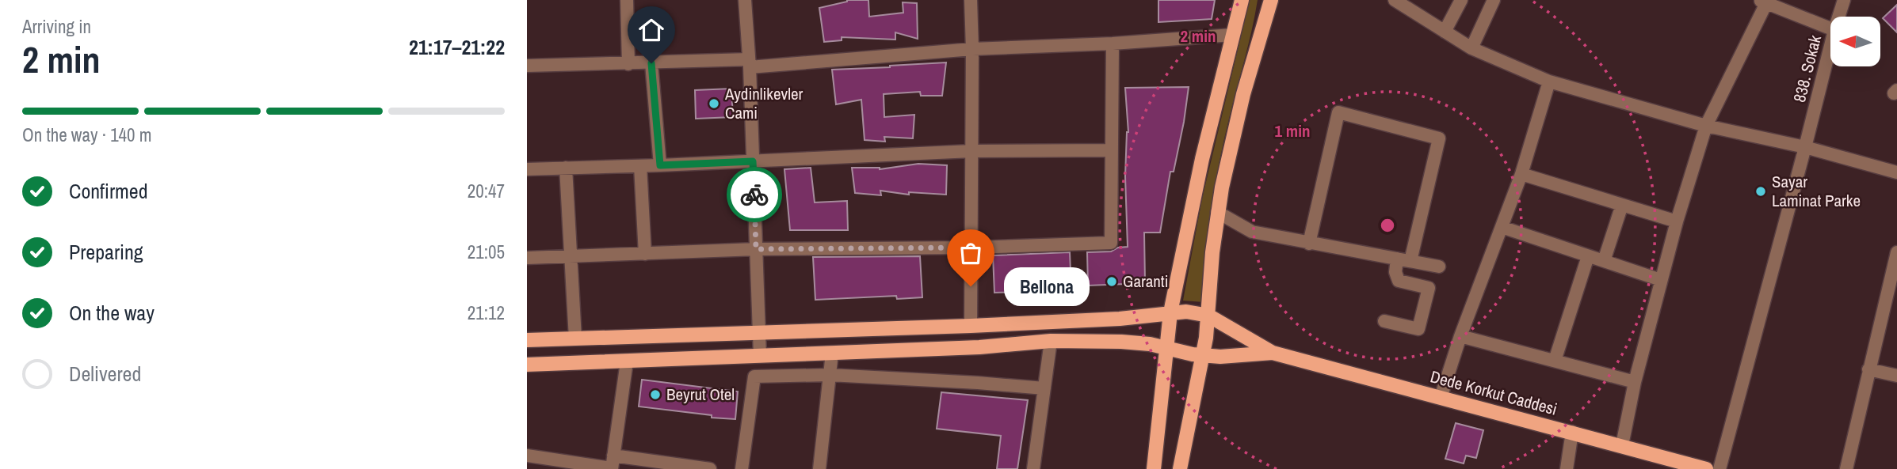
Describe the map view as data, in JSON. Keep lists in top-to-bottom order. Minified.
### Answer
{"streets":{"main road":["Dede Korkut Caddesi"],"street":["838. Sokak"]},"places":["Aydinlikevler Cami","Sayar Laminat Parke","Garanti","Bellona","Beyrut Otel"],"north":"left","page":{"heading":["2 min","Arriving in","21:17–21:22"],"bar":"On the way · 140 m","list":[["Confirmed","20:47"],["Preparing","21:05"],["On the way","21:12"],"Delivered"],"bubble":"Bellona"},"rings":["2 min","1 min"]}
